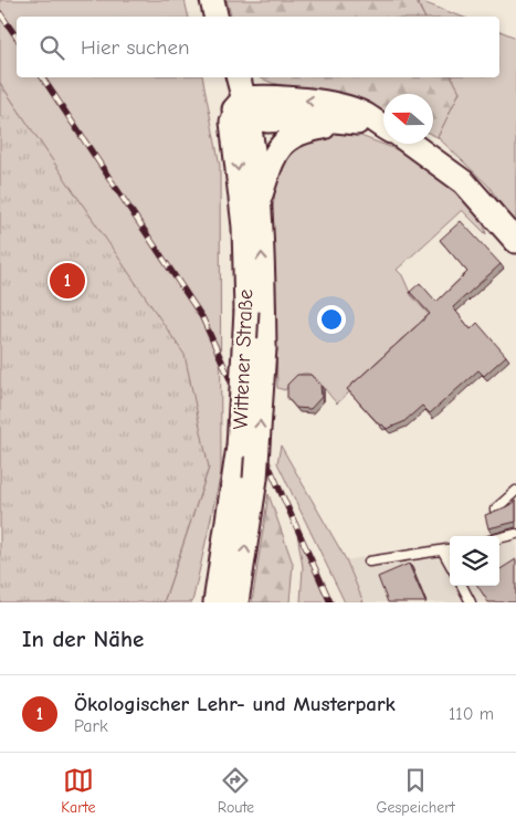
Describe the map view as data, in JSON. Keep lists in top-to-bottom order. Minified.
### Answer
{"streets":{"main road":["Wittener Straße"]},"north":"left","page":{"search":"Hier suchen","pins":"1","heading":"In der Nähe","list":[{"mark":"1","name":"Ökologischer Lehr- und Musterpark","note":"Park","value":"110 m"}],"nav":["Karte","Route","Gespeichert"]}}
